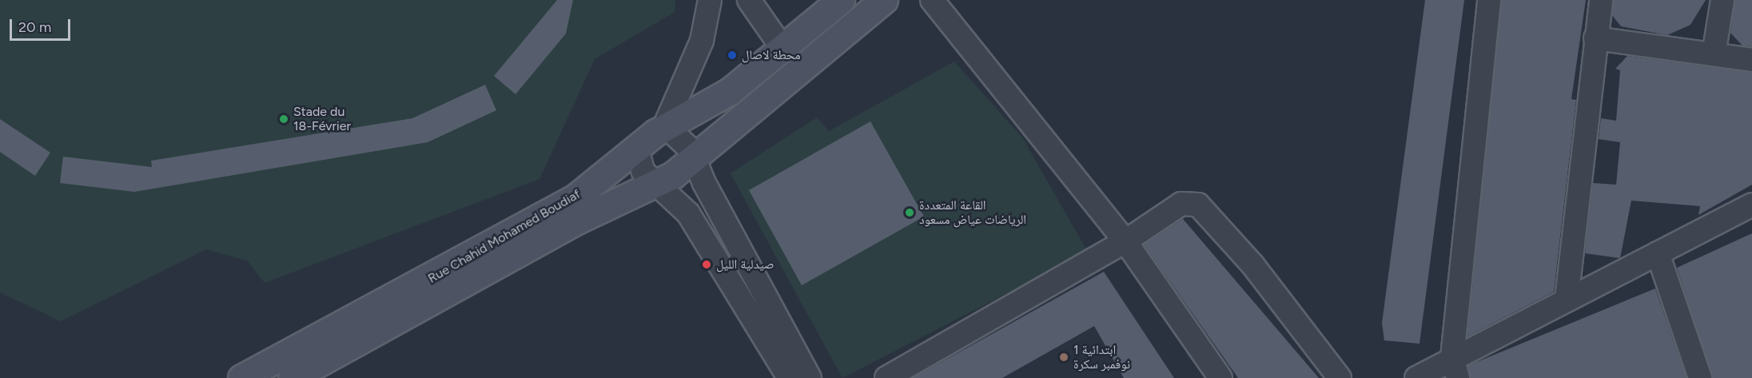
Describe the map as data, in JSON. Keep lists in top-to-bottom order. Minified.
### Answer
{"streets":{"main road":["Rue Chahid Mohamed Boudiaf"]},"places":["محطة لاصال","Stade du 18-Février","القاعة المتعددة الرياضات عياض مسعود","صيدلية الليل","ابتدائية 1 نوفمبر سكرة"],"scale_bar":"20 m"}
